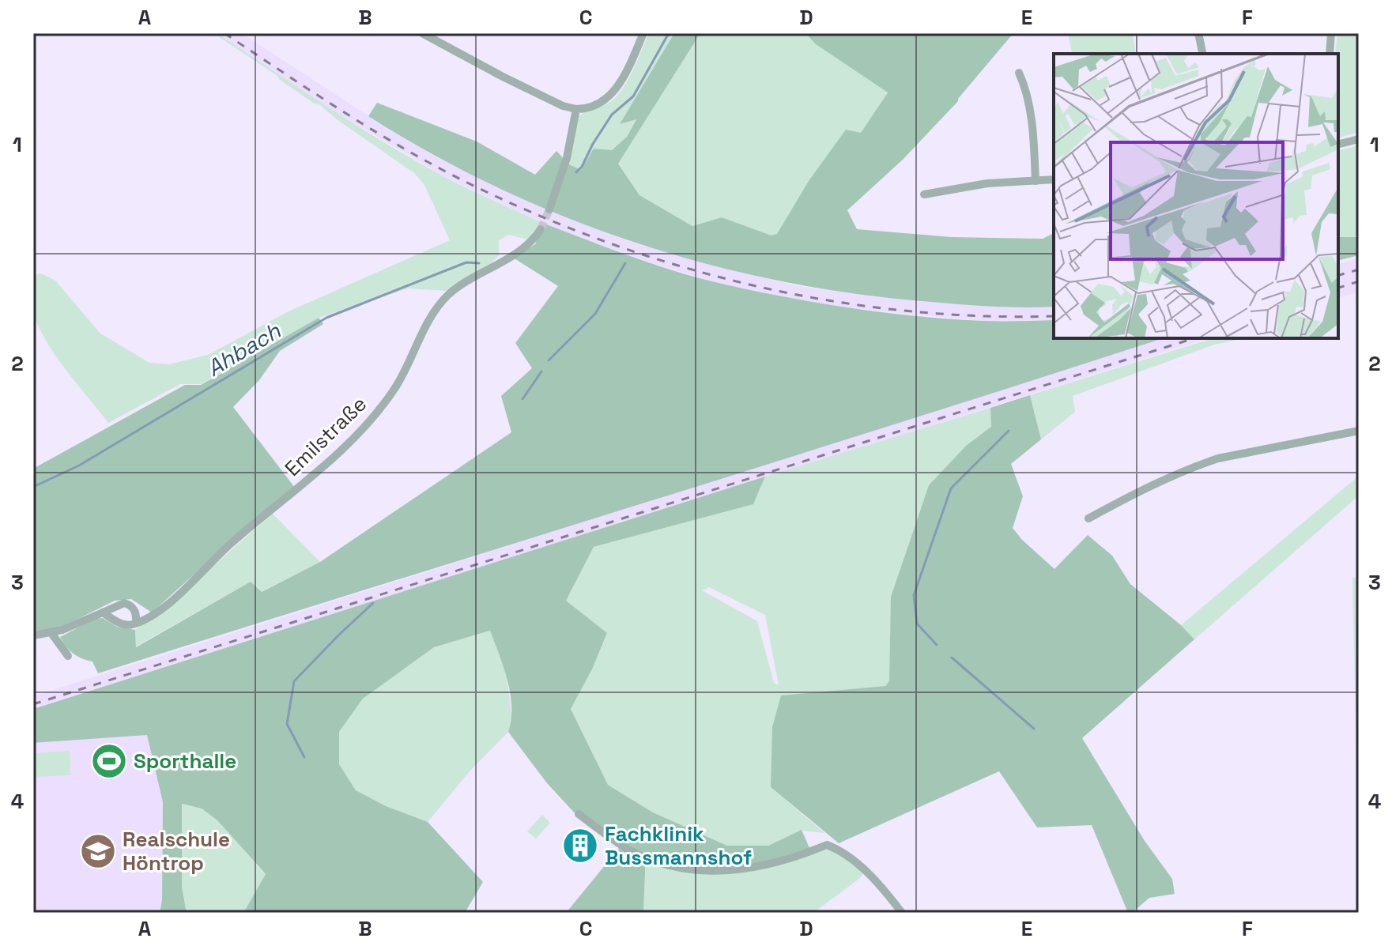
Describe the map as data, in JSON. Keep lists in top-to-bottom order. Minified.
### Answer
{"streets":{"street":["Emilstraße"]},"water":["Ahbach"],"places":{"sports":["Sporthalle"],"building":["Fachklinik Bussmannshof"],"school or university":["Realschule Höntrop"]},"grid":{"columns":["A","B","C","D","E","F"],"rows":["1","2","3","4"]}}
